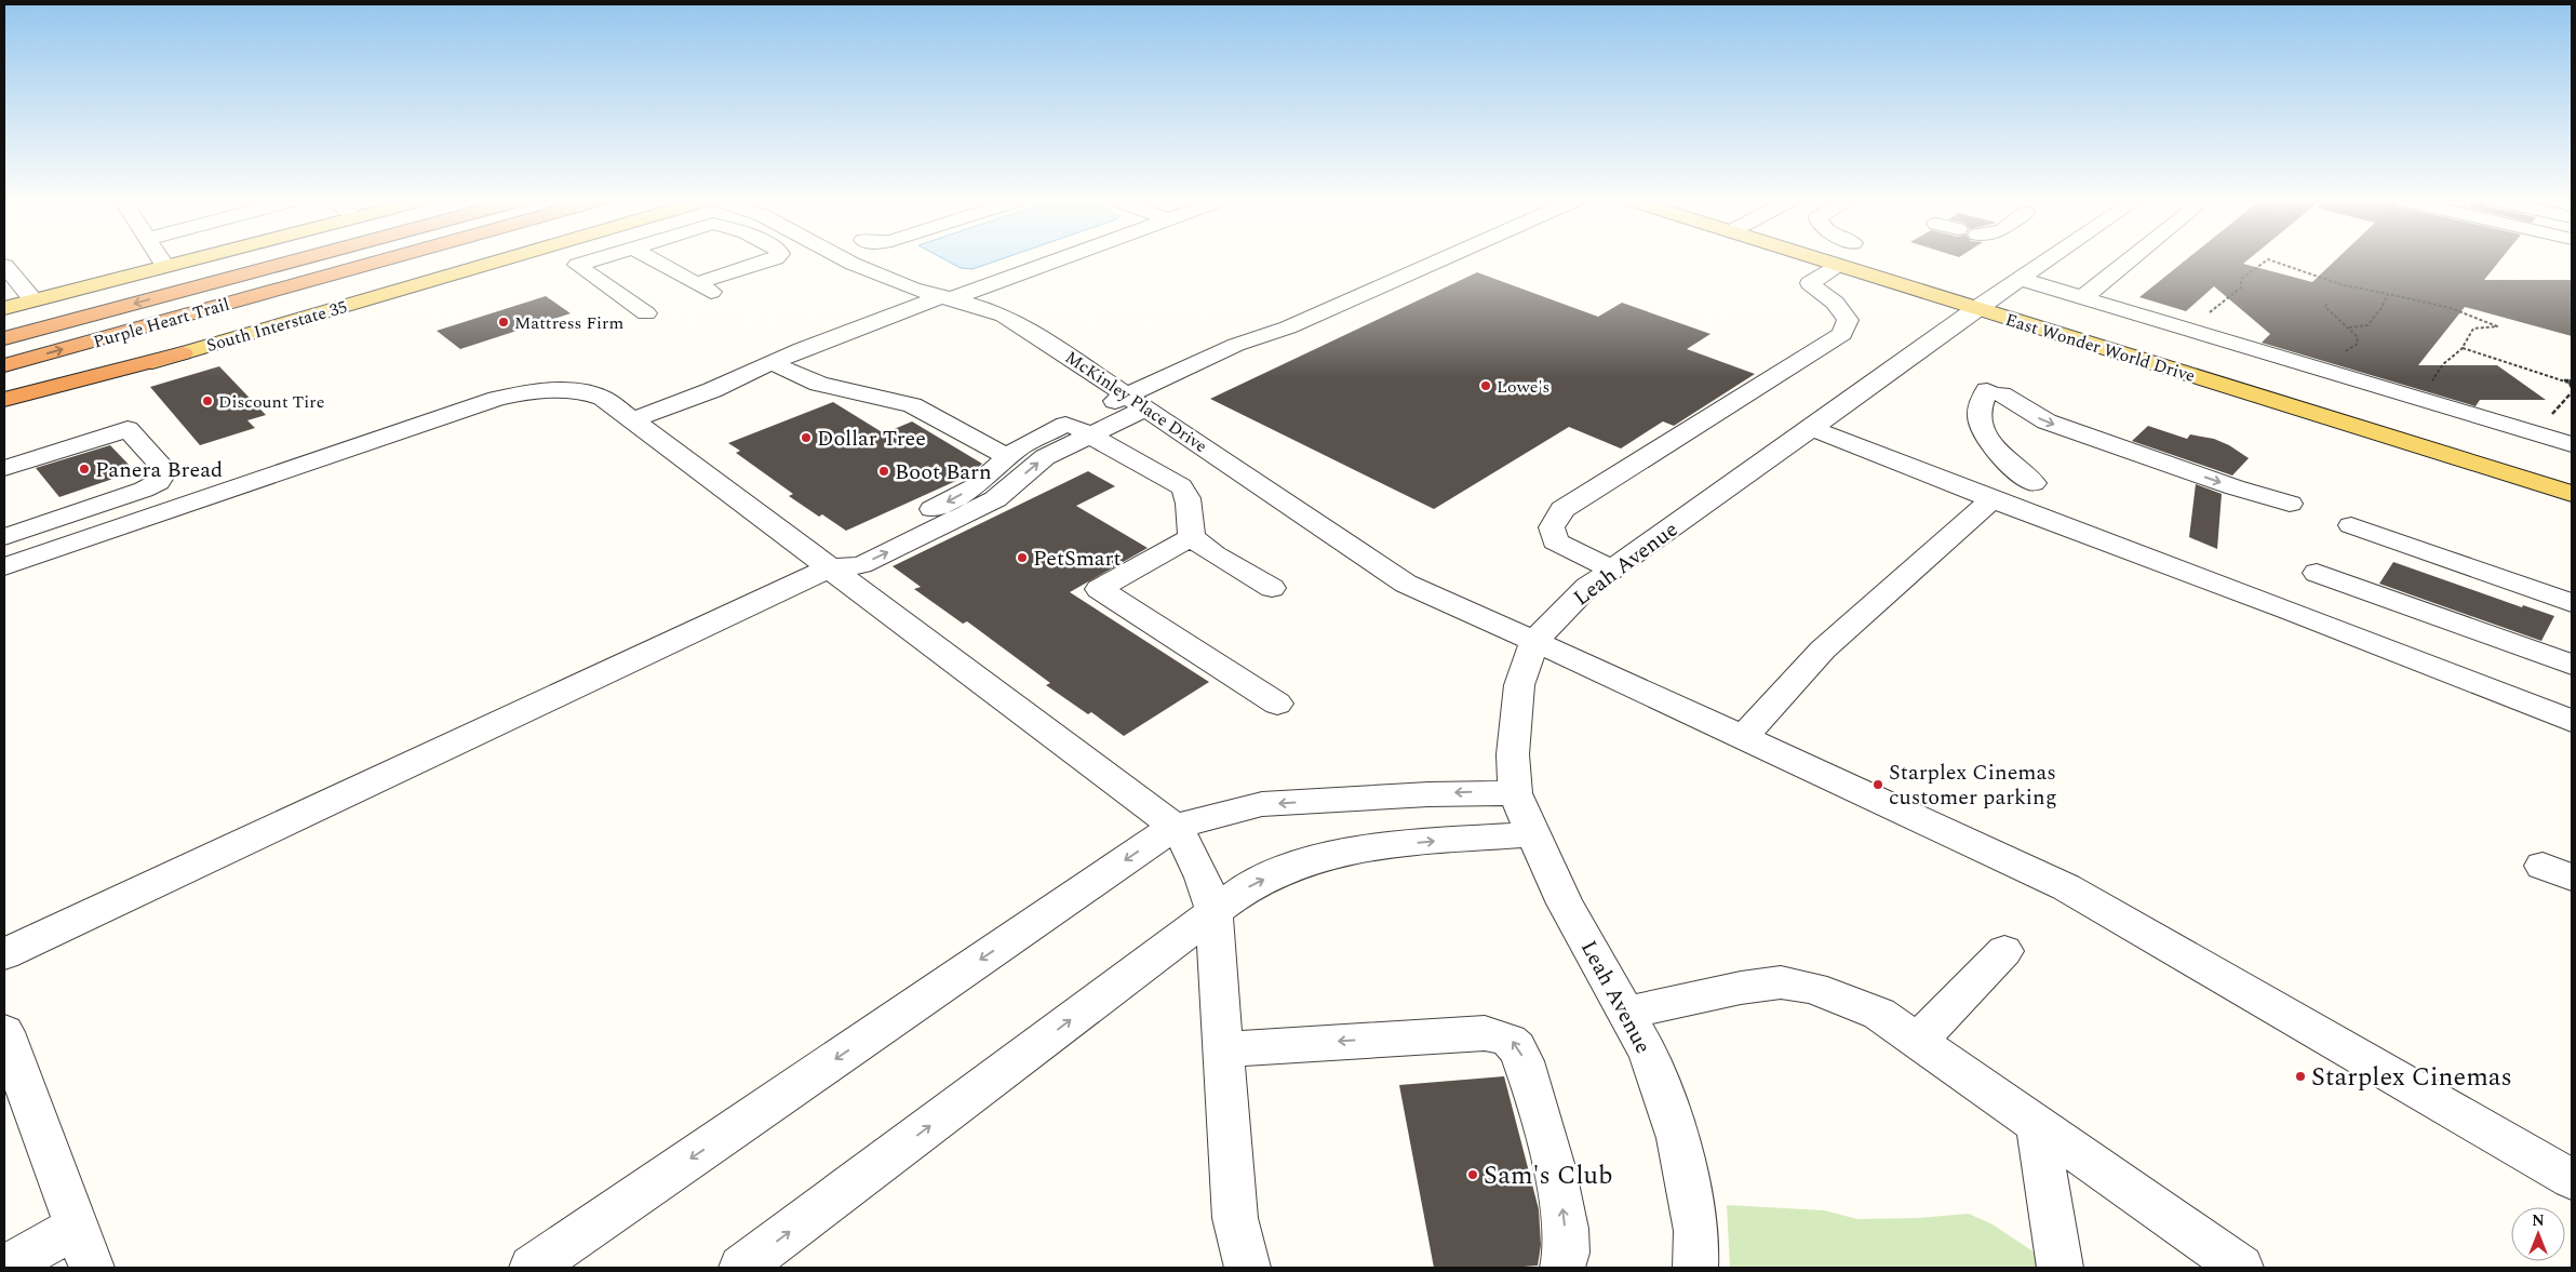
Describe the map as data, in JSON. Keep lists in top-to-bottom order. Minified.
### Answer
{"streets":{"highway":["Purple Heart Trail"],"main road":["South Interstate 35","East Wonder World Drive"],"street":["McKinley Place Drive","Leah Avenue"]},"crossings":[["East Wonder World Drive","Leah Avenue"],["McKinley Place Drive","Leah Avenue"]],"places":["Mattress Firm","Lowe's","Discount Tire","Dollar Tree","Panera Bread","Boot Barn","PetSmart","Starplex Cinemas customer parking","Starplex Cinemas","Sam's Club"],"north":"top"}
